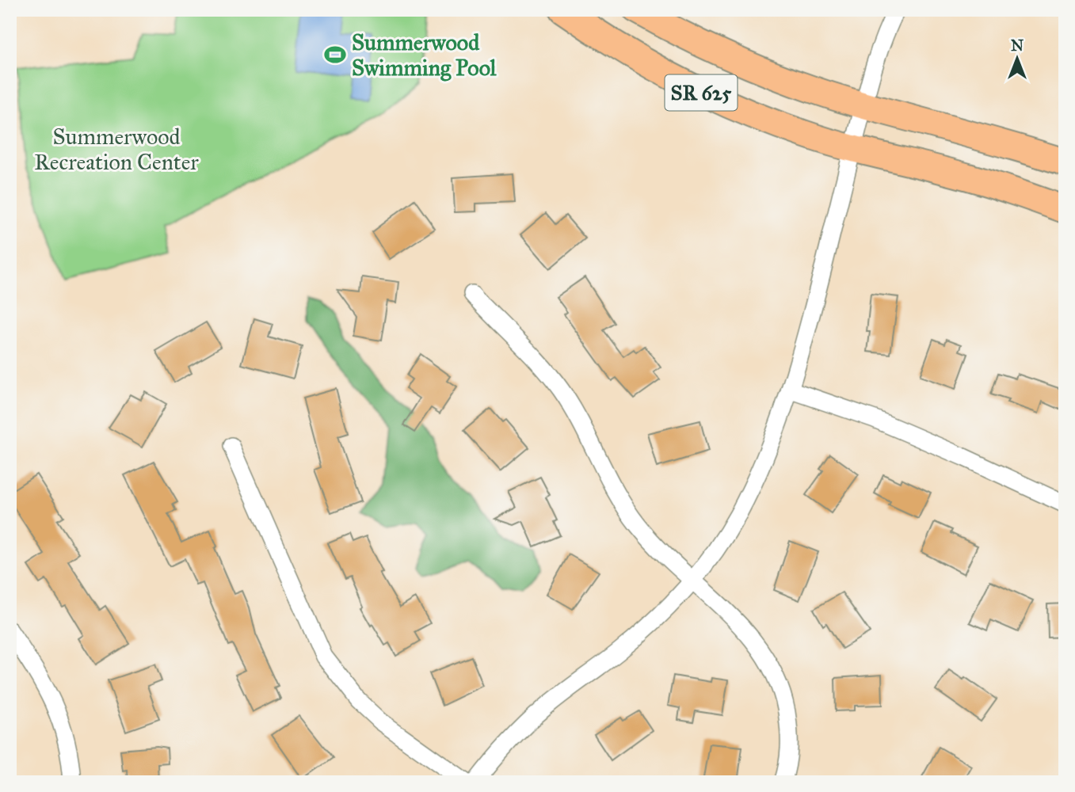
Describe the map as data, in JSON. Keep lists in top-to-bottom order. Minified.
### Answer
{"streets":{"main road":["SR 625"]},"parks":["Summerwood Recreation Center"],"places":{"sports":["Summerwood Swimming Pool"]},"north":"top"}
